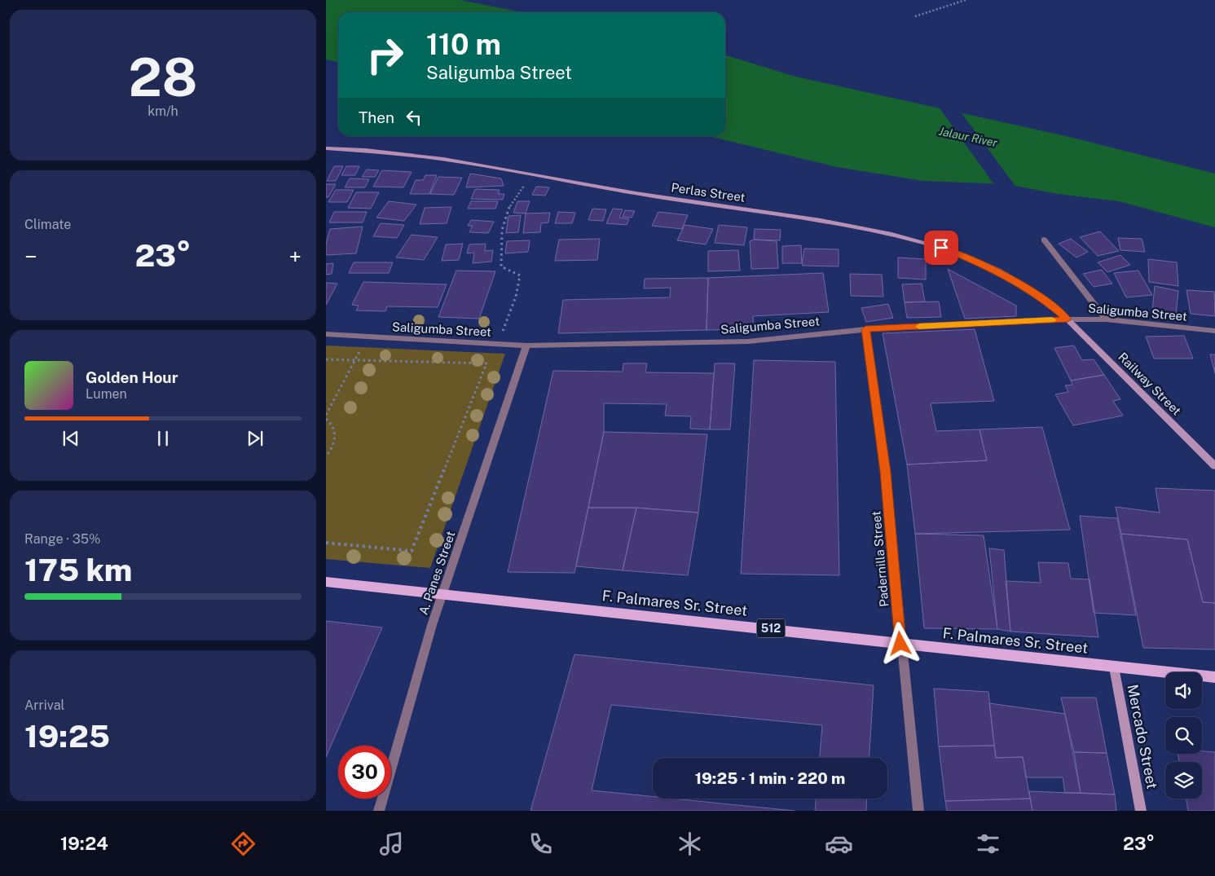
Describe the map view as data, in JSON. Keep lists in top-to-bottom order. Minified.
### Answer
{"streets":{"main road":["F. Palmares Sr. Street","512"],"street":["Perlas Street","Saligumba Street","Railway Street","Padernilla Street","A. Panes Street","Mercado Street"]},"crossings":[["Perlas Street","Saligumba Street"],["Perlas Street","Railway Street"],["Saligumba Street","Railway Street"],["Saligumba Street","Padernilla Street"],["Saligumba Street","A. Panes Street"],["Padernilla Street","F. Palmares Sr. Street"],["A. Panes Street","F. Palmares Sr. Street"],["F. Palmares Sr. Street","Mercado Street"]],"water":["Jalaur River"],"page":{"tile":[["28","km/h"],"Climate",["Range · 35%","175 km"],["Arrival","19:25"]],"turn":["110 m","Saligumba Street"],"then":"Then","heat":["−","23°","+"],"song":["Golden Hour","Lumen"],"limit":"30","trip":"19:25 · 1 min · 220 m","tabs":["19:24","23°"]}}
